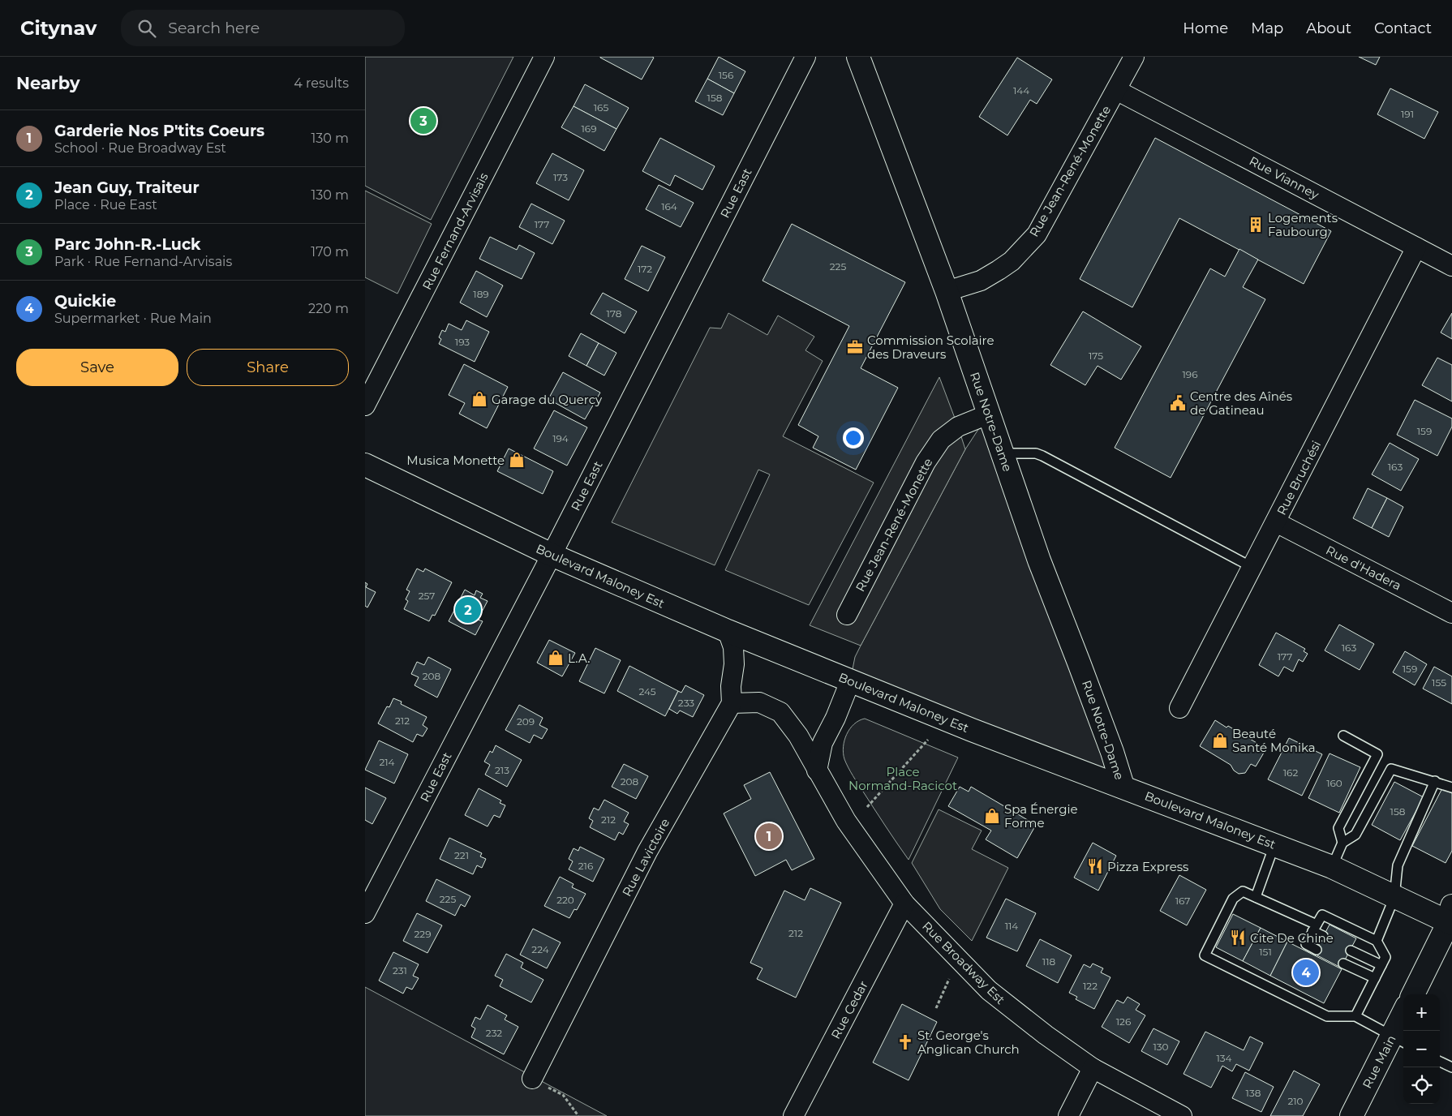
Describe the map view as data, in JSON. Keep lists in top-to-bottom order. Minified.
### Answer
{"streets":{"main road":["Rue Notre-Dame","Boulevard Maloney Est","Rue Main"],"street":["Rue Jean-René-Monette","Rue Vianney","Rue East","Rue Fernand-Arvisais","Rue Bruchési","Rue d'Hadera","Rue Lavictoire","Rue Broadway Est","Rue Cedar"]},"crossings":[["Rue Jean-René-Monette","Rue Vianney"],["Rue Jean-René-Monette","Rue Notre-Dame"],["Rue Vianney","Rue Bruchési"],["Rue East","Boulevard Maloney Est"],["Rue Notre-Dame","Boulevard Maloney Est"],["Rue Bruchési","Rue d'Hadera"],["Rue Lavictoire","Rue Broadway Est"],["Rue Broadway Est","Rue Cedar"]],"parks":["Place Normand-Racicot"],"places":{"building":["Logements Faubourg"],"office":["Commission Scolaire des Draveurs"],"shop":["Garage du Quercy","Musica Monette","L.A.","Beauté Santé Monika","Spa Énergie Forme"],"public building":["Centre des Aînés de Gatineau"],"restaurant":["Pizza Express","Cite De Chine"],"church":["St. George's Anglican Church"]},"house_numbers":["156","144","158","165","191","169","173","164","177","225","172","189","178","193","175","196","159","194","163","257","163","177","159","208","155","245","233","212","209","214","213","162","208","160","158","212","221","216","225","220","167","114","212","229","224","151","118","231","122","126","232","130","134","138","210"],"page":{"header":"Citynav","search":"Search here","nav":["Home","Map","About","Contact"],"heading":["Nearby","4 results"],"pins":["3","2","1","4"],"list":[{"mark":"1","name":"Garderie Nos P'tits Coeurs","note":"School · Rue Broadway Est","value":"130 m"},{"mark":"2","name":"Jean Guy, Traiteur","note":"Place · Rue East","value":"130 m"},{"mark":"3","name":"Parc John-R.-Luck","note":"Park · Rue Fernand-Arvisais","value":"170 m"},{"mark":"4","name":"Quickie","note":"Supermarket · Rue Main","value":"220 m"}],"buttons":["Save","Share"],"map_buttons":["+","−"]}}
